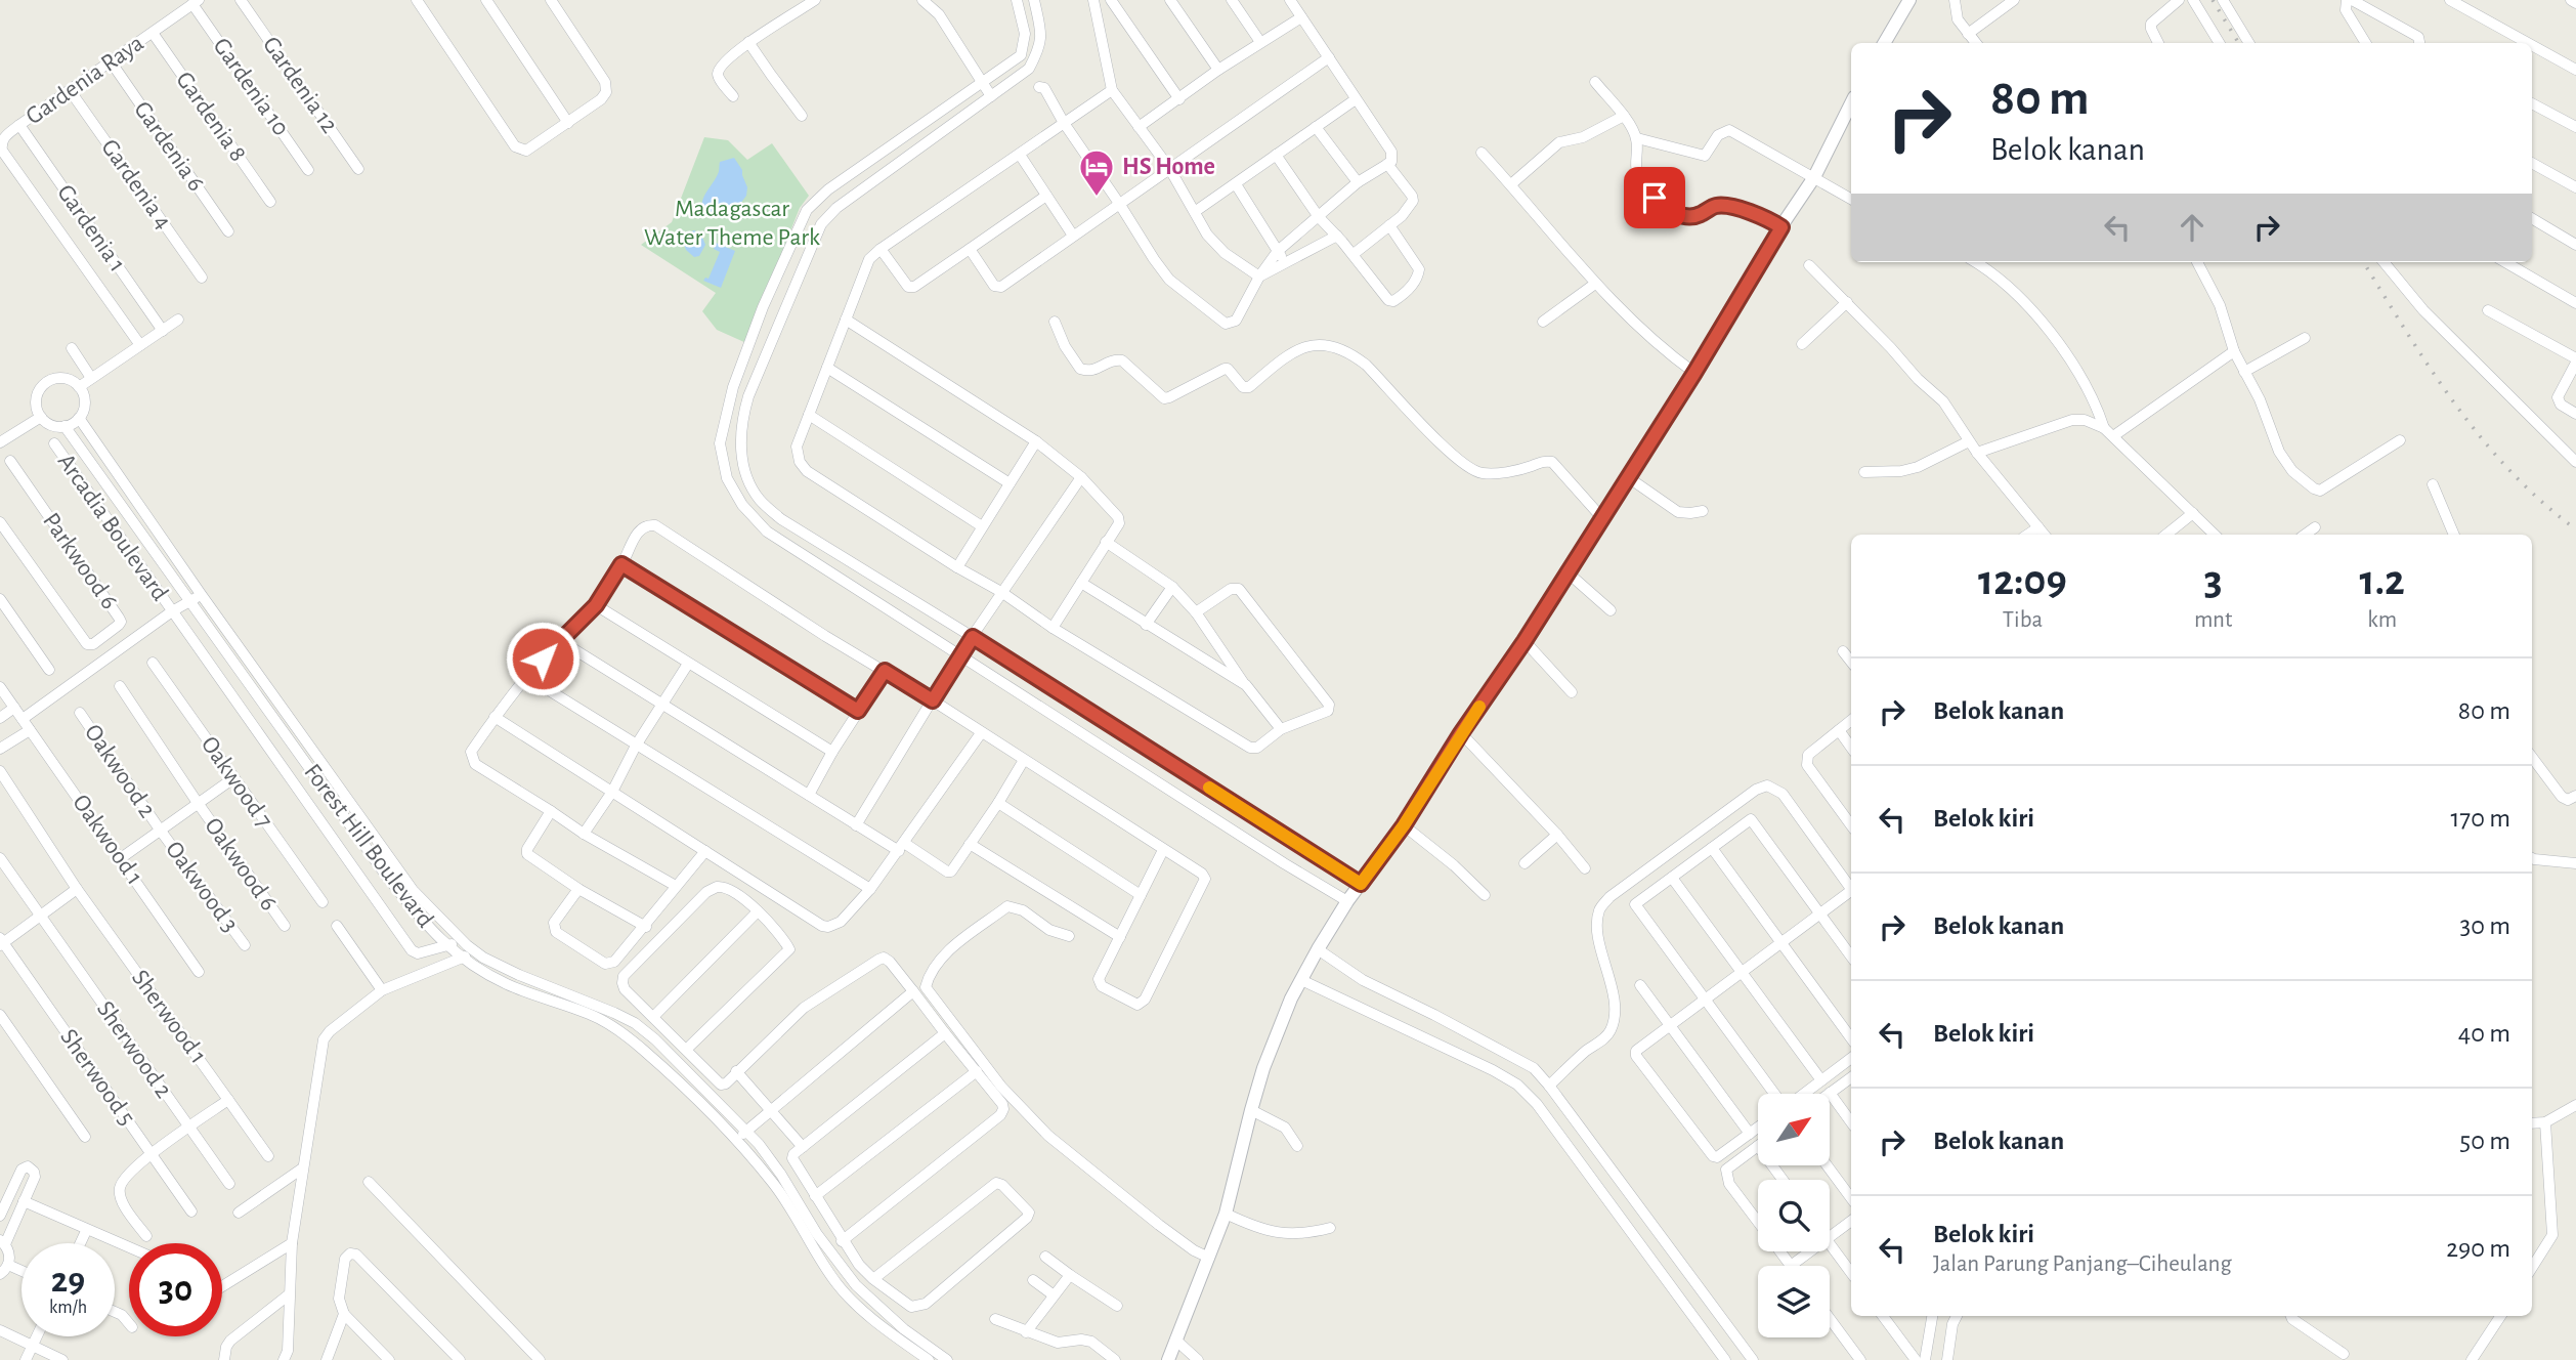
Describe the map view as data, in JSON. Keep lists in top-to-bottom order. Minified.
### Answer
{"streets":{"street":["Gardenia Raya","Gardenia 12","Gardenia 10","Gardenia 8","Gardenia 6","Gardenia 4","Gardenia 1","Arcadia Boulevard","Parkwood 6","Oakwood 2","Oakwood 7","Oakwood 1","Forest Hill Boulevard","Oakwood 6","Oakwood 3","Sherwood 1","Sherwood 2","Sherwood 5"]},"crossings":[["Gardenia Raya","Gardenia 10"],["Gardenia Raya","Gardenia 8"],["Gardenia Raya","Gardenia 6"],["Gardenia Raya","Gardenia 4"],["Gardenia Raya","Gardenia 1"],["Arcadia Boulevard","Oakwood 1"],["Arcadia Boulevard","Forest Hill Boulevard"],["Oakwood 2","Oakwood 3"]],"parks":["Madagascar Water Theme Park"],"places":{"hotel":["HS Home"]},"north":"top right","page":{"turn":["80 m","Belok kanan"],"eta":["12:09","Tiba","3","mnt","1.2","km"],"list":[{"name":"Belok kanan","value":"80 m"},{"name":"Belok kiri","value":"170 m"},{"name":"Belok kanan","value":"30 m"},{"name":"Belok kiri","value":"40 m"},{"name":"Belok kanan","value":"50 m"},{"name":"Belok kiri","note":"Jalan Parung Panjang–Ciheulang","value":"290 m"}],"speed":"29 km/h","limit":"30"}}
